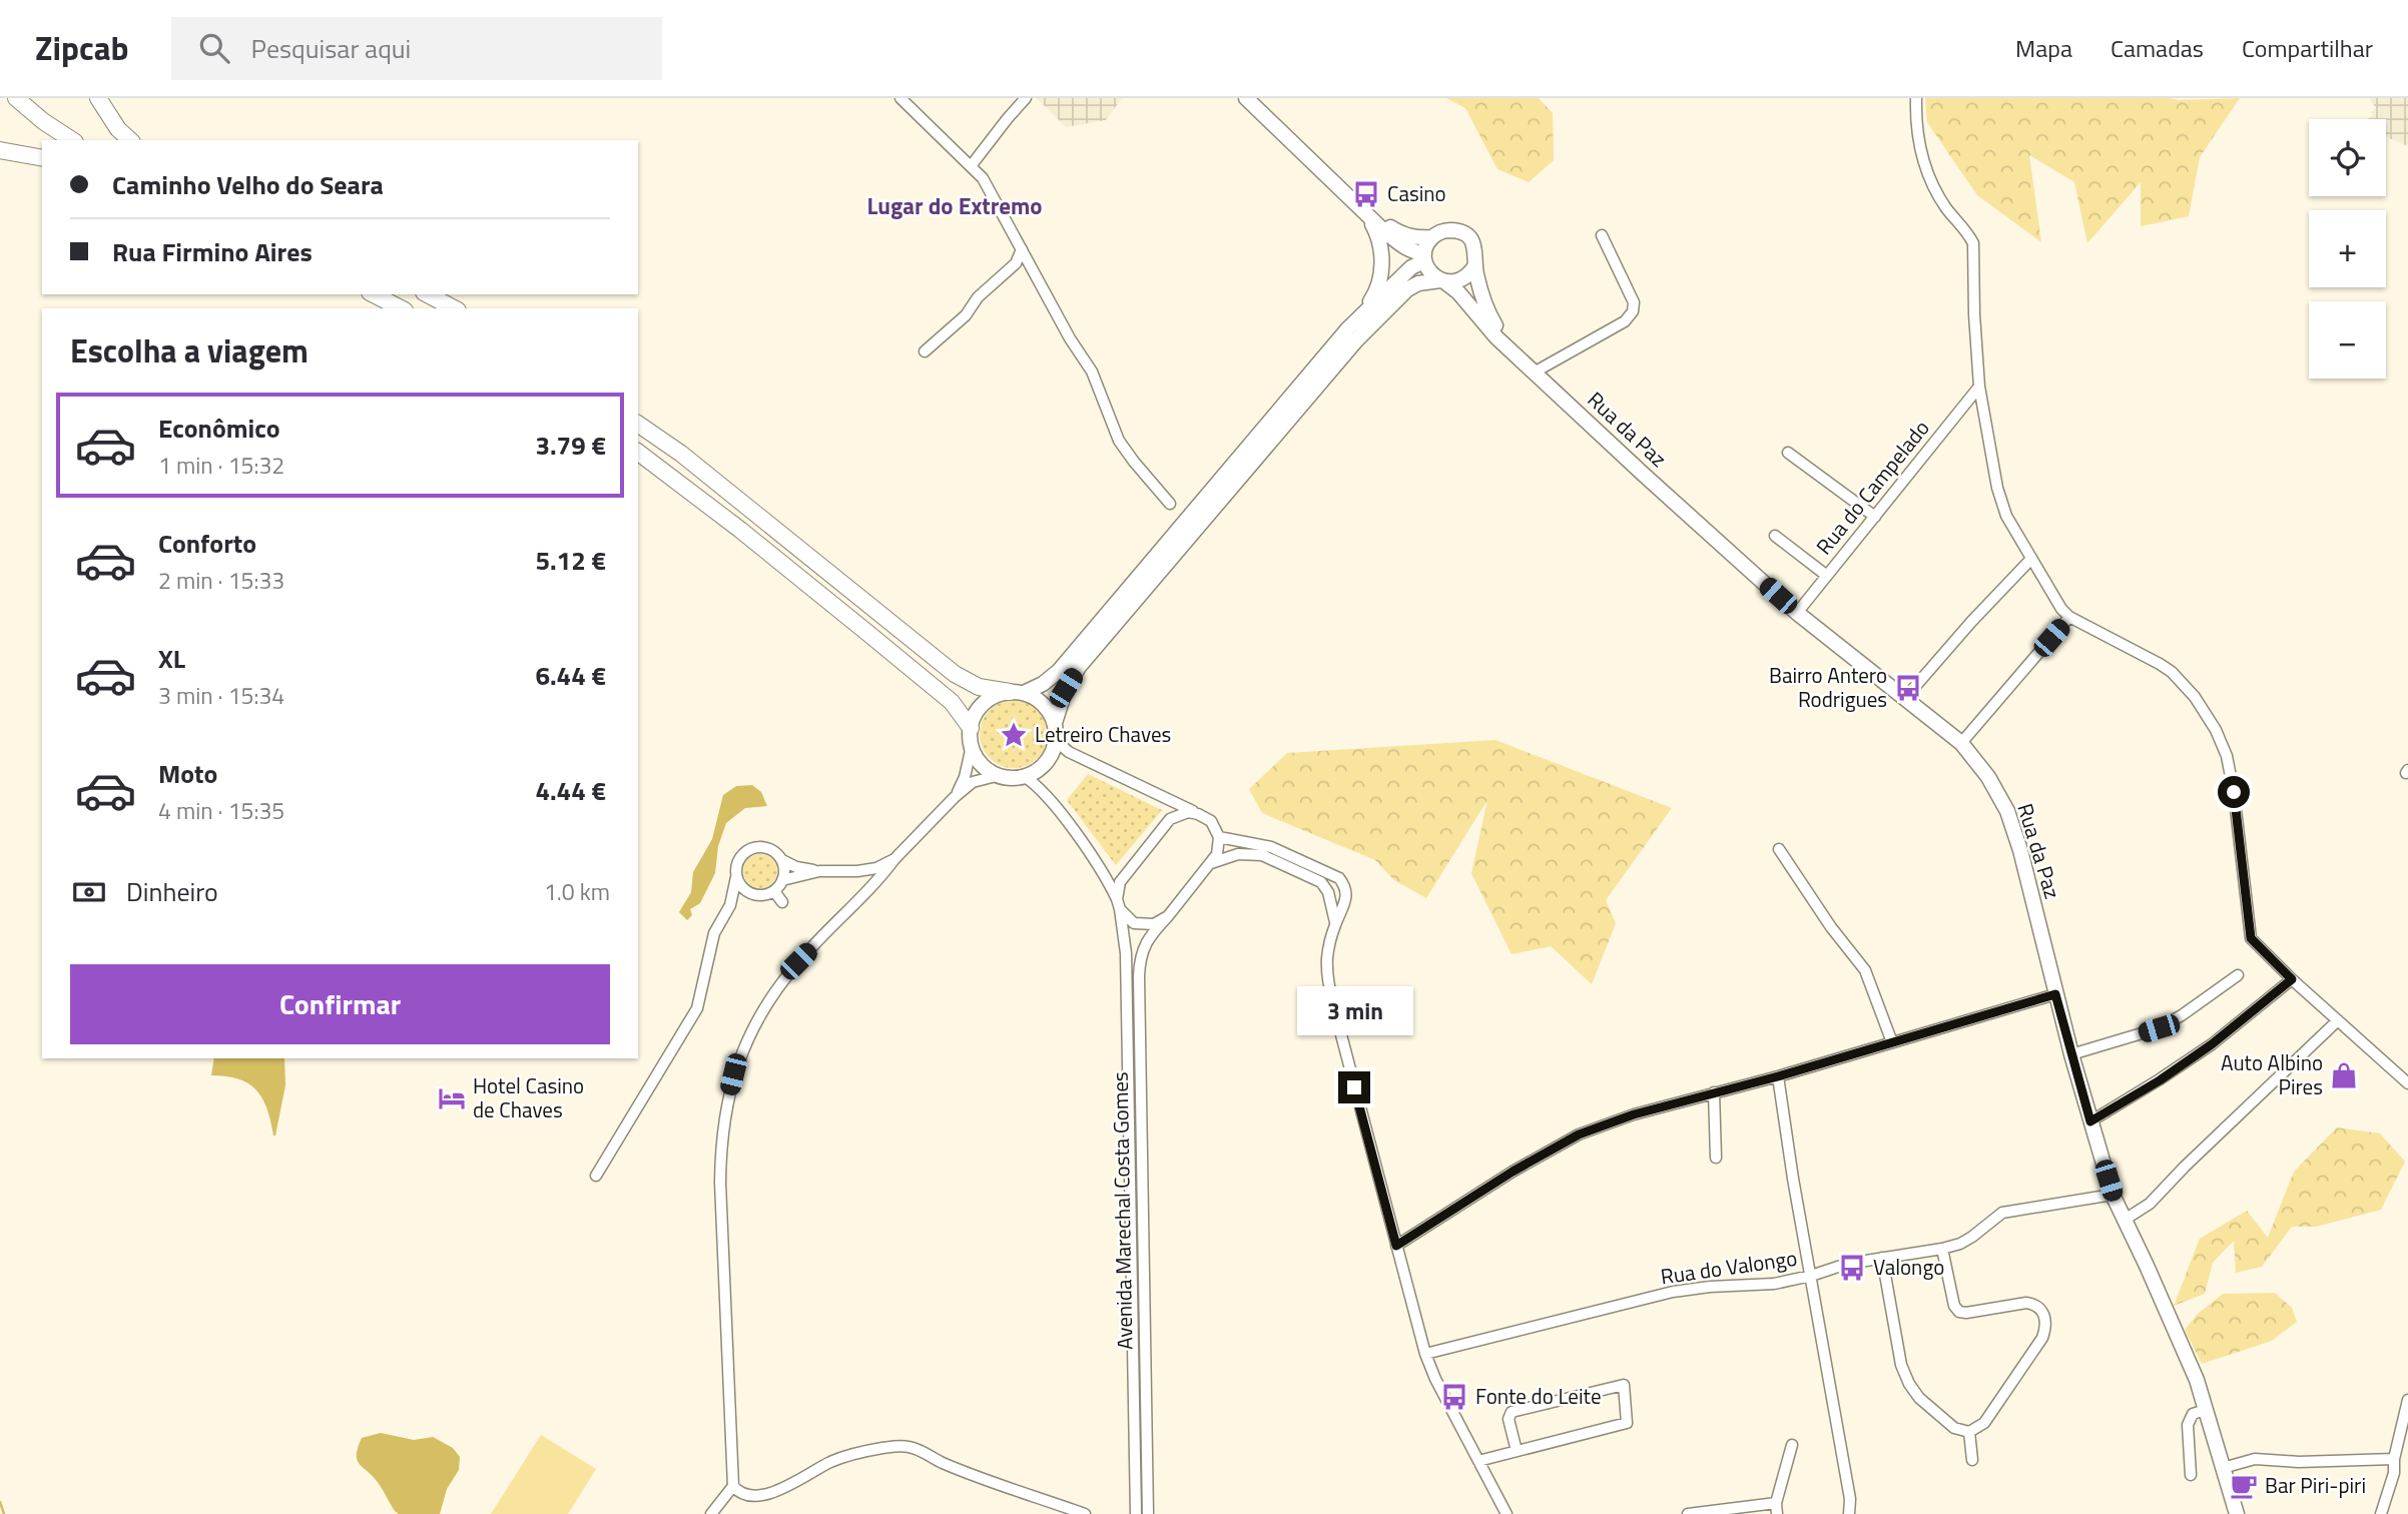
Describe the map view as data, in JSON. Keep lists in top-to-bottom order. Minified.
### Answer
{"streets":{"main road":["Rua da Paz"],"street":["Rua do Campelado","Avenida Marechal Costa Gomes","Rua do Valongo"]},"crossings":[["Rua da Paz","Rua do Campelado"],["Rua da Paz","Rua do Valongo"]],"districts":["Lugar do Extremo"],"places":{"bus stop":["Casino","Bairro Antero Rodrigues","Valongo","Fonte do Leite"],"place":["Letreiro Chaves"],"shop":["Auto Albino Pires"],"hotel":["Hotel Casino de Chaves"],"cafe":["Bar Piri-piri"]},"page":{"header":"Zipcab","search":"Pesquisar aqui","nav":["Mapa","Camadas","Compartilhar"],"map_buttons":["+","−"],"banner":["Caminho Velho do Seara","Rua Firmino Aires"],"heading":"Escolha a viagem","list":[{"name":"Econômico","note":"1 min · 15:32","value":"3.79 €"},{"name":"Conforto","note":"2 min · 15:33","value":"5.12 €"},{"name":"XL","note":"3 min · 15:34","value":"6.44 €"},{"name":"Moto","note":"4 min · 15:35","value":"4.44 €"}],"pay":["Dinheiro","1.0 km"],"buttons":"Confirmar","bubble":"3 min"}}
